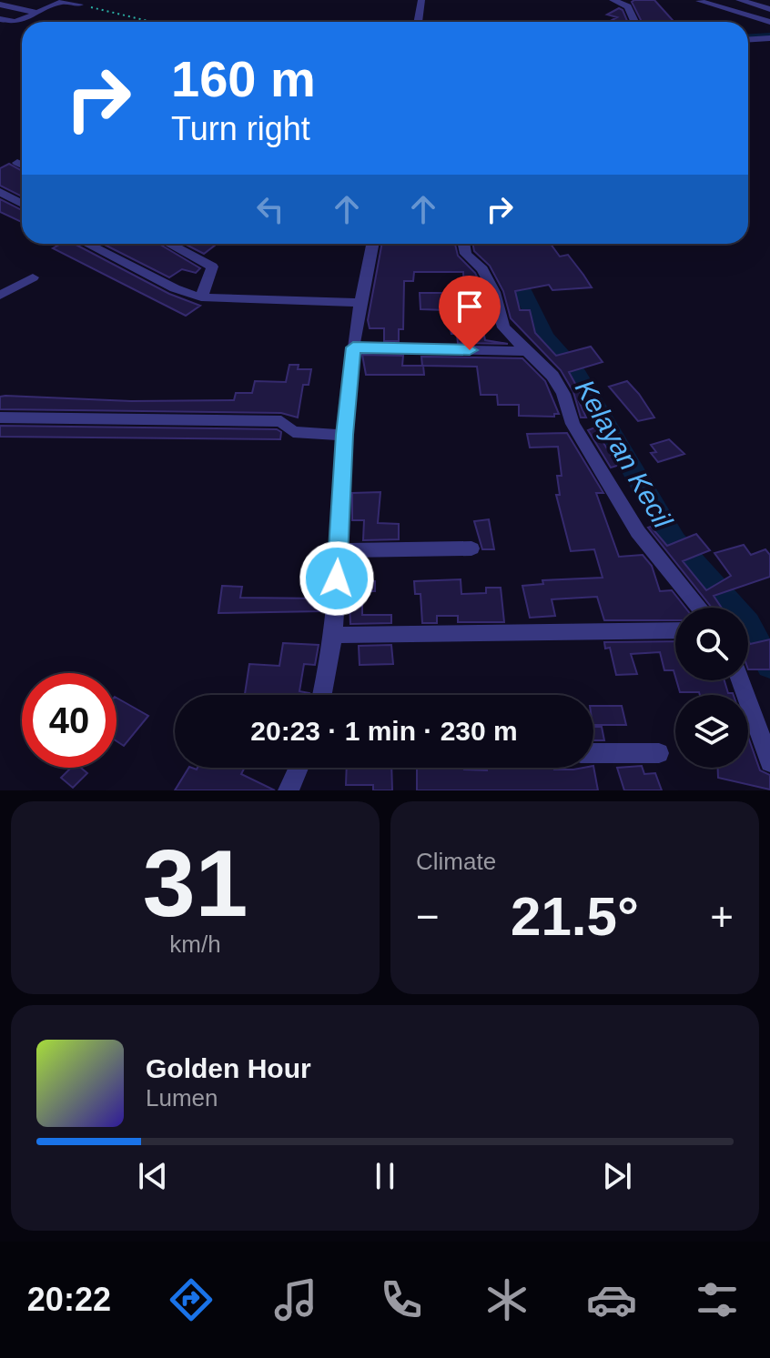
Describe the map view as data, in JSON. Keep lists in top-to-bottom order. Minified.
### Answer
{"water":["Kelayan Kecil"],"page":{"turn":["160 m","Turn right"],"limit":"40","trip":"20:23 · 1 min · 230 m","tile":[["31","km/h"],"Climate"],"heat":["−","21.5°","+"],"song":["Golden Hour","Lumen"],"tabs":"20:22"}}
